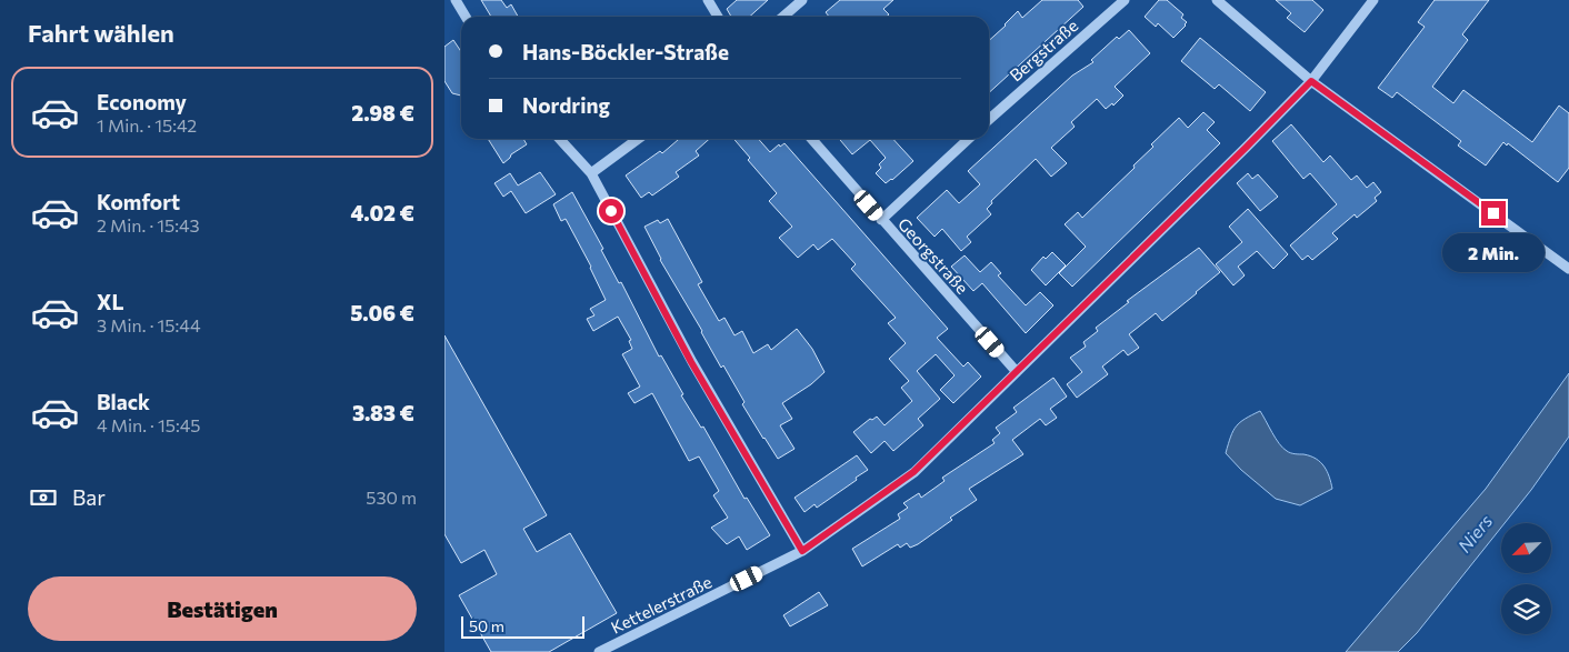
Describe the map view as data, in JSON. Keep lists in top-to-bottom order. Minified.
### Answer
{"streets":{"street":["Bergstraße","Georgstraße","Kettelerstraße"]},"crossings":[["Georgstraße","Kettelerstraße"]],"water":["Niers"],"scale_bar":"50 m","north":"bottom left","page":{"heading":"Fahrt wählen","banner":["Hans-Böckler-Straße","Nordring"],"list":[{"name":"Economy","note":"1 Min. · 15:42","value":"2.98 €"},{"name":"Komfort","note":"2 Min. · 15:43","value":"4.02 €"},{"name":"XL","note":"3 Min. · 15:44","value":"5.06 €"},{"name":"Black","note":"4 Min. · 15:45","value":"3.83 €"}],"bubble":"2 Min.","pay":["Bar","530 m"],"buttons":"Bestätigen","scale":"50 m"}}
